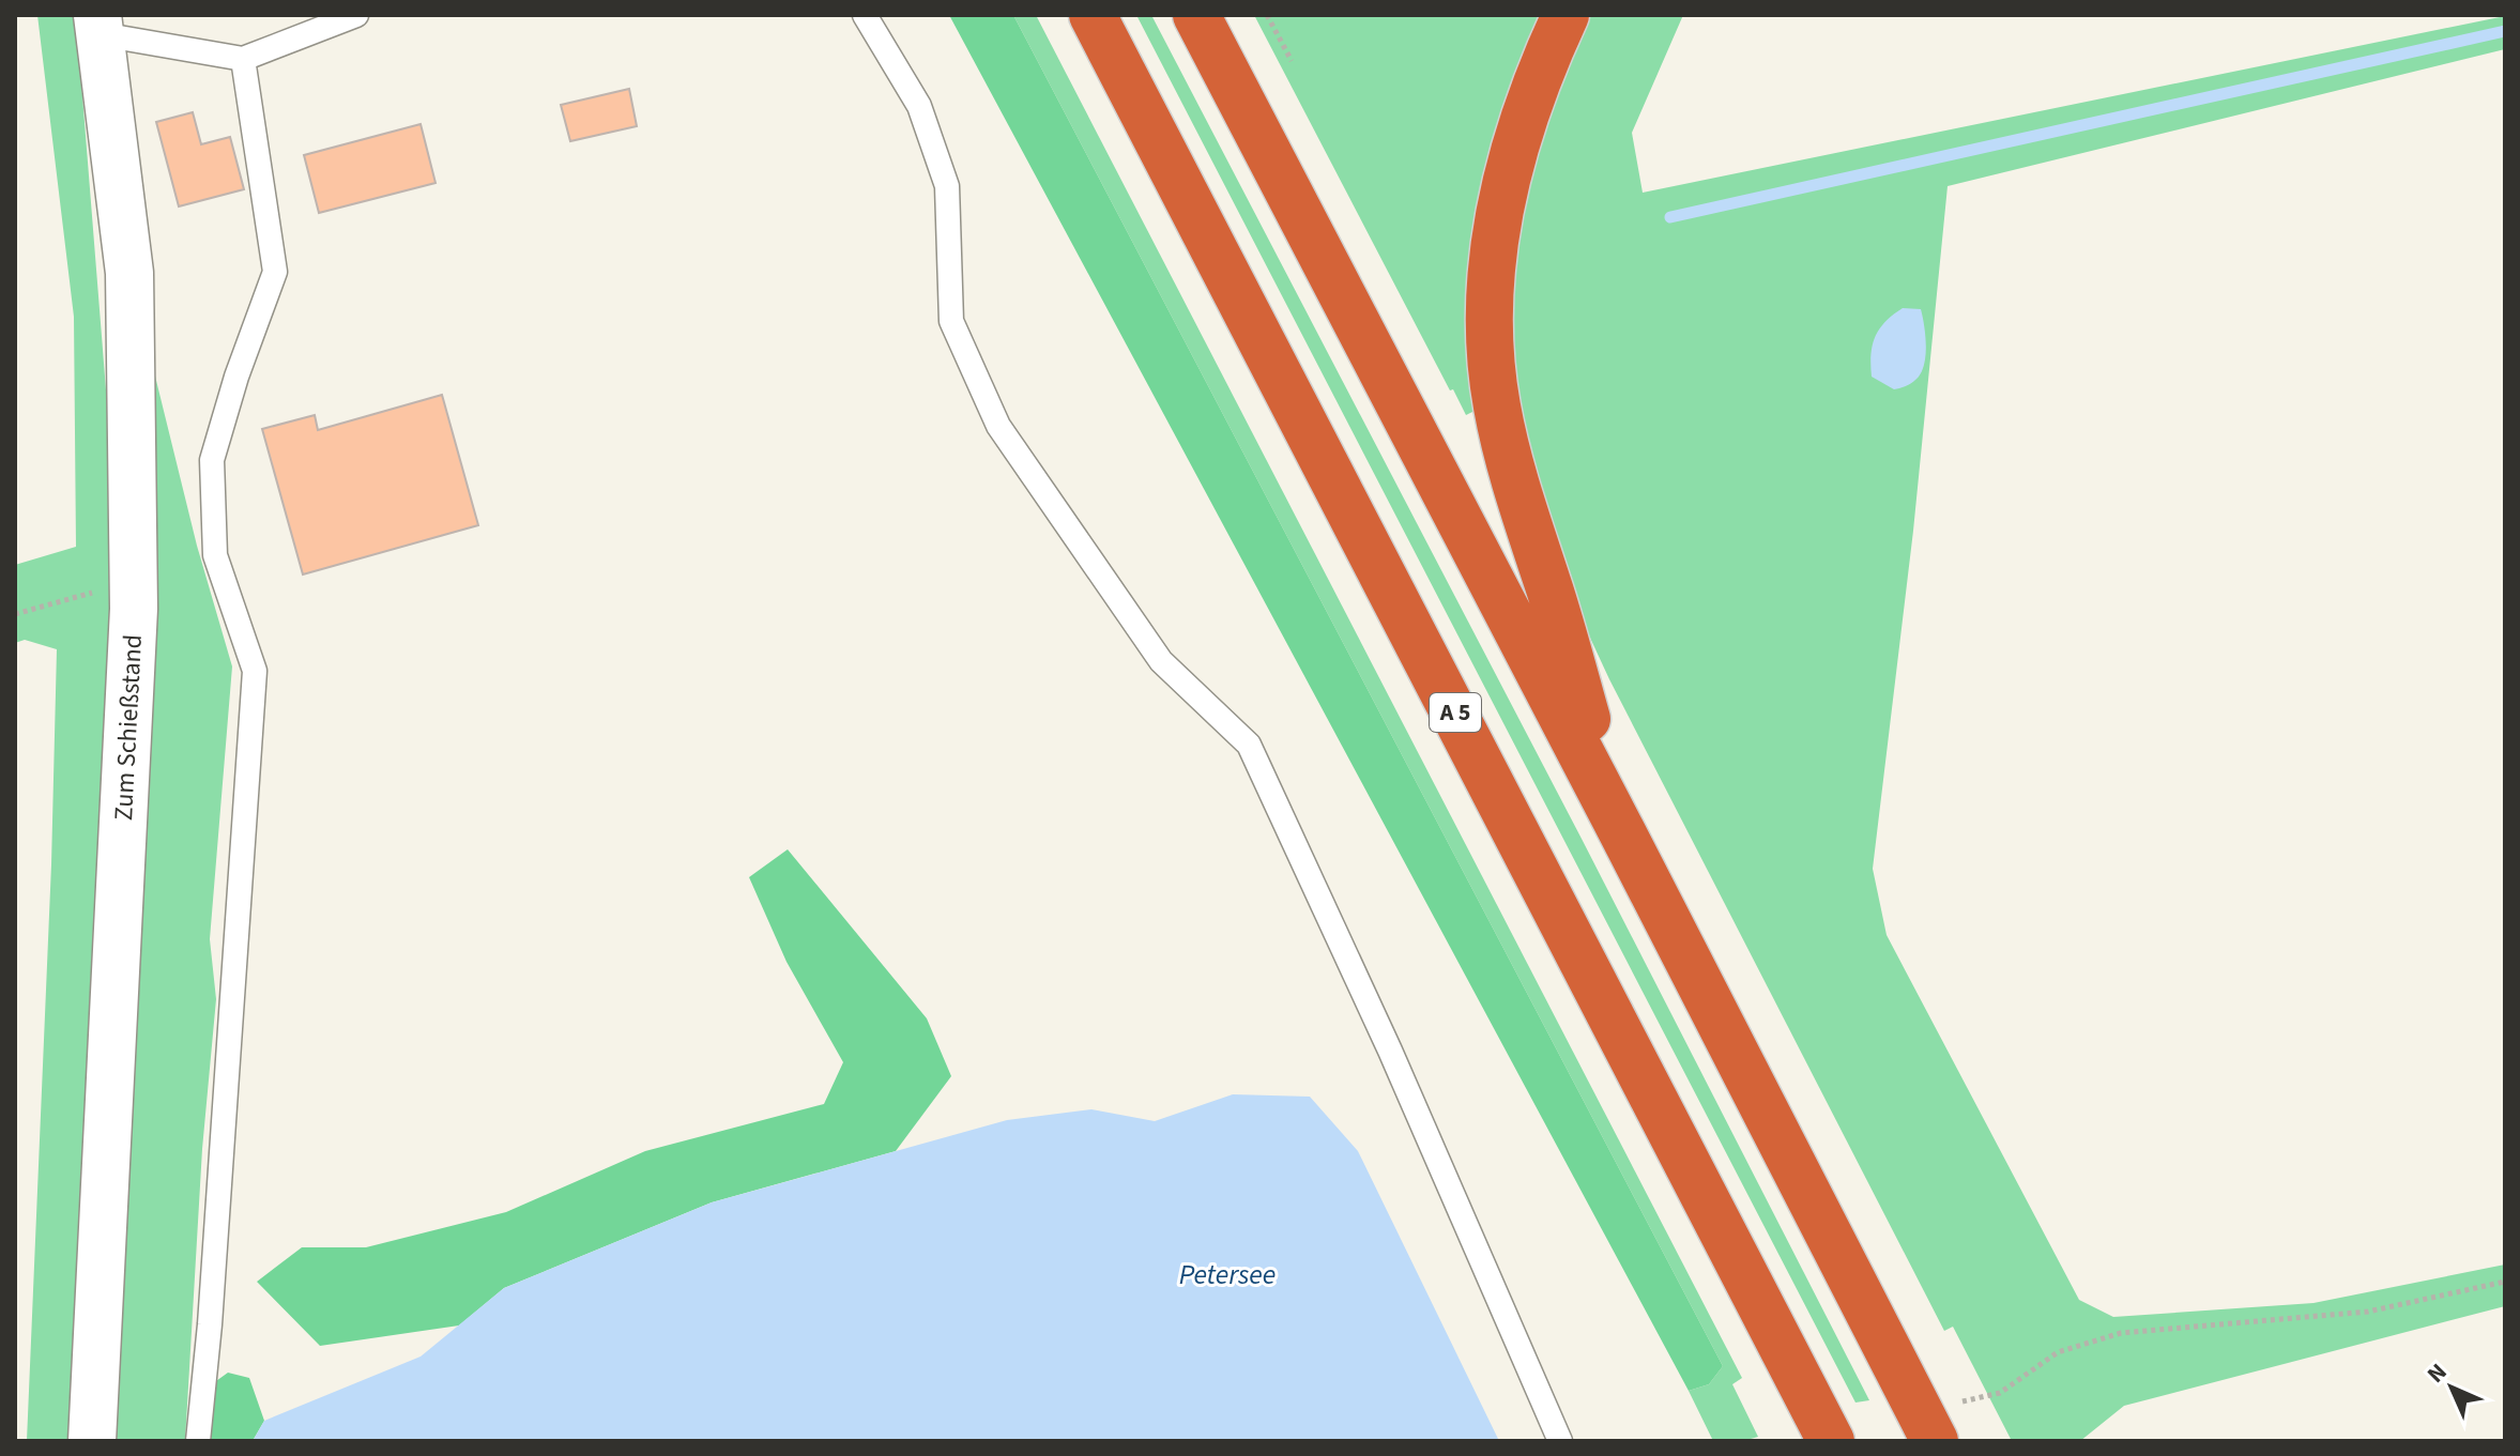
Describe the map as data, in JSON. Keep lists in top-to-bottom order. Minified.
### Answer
{"streets":{"highway":["A 5"],"street":["Zum Schießstand"]},"water":["Petersee"],"north":"top left"}
